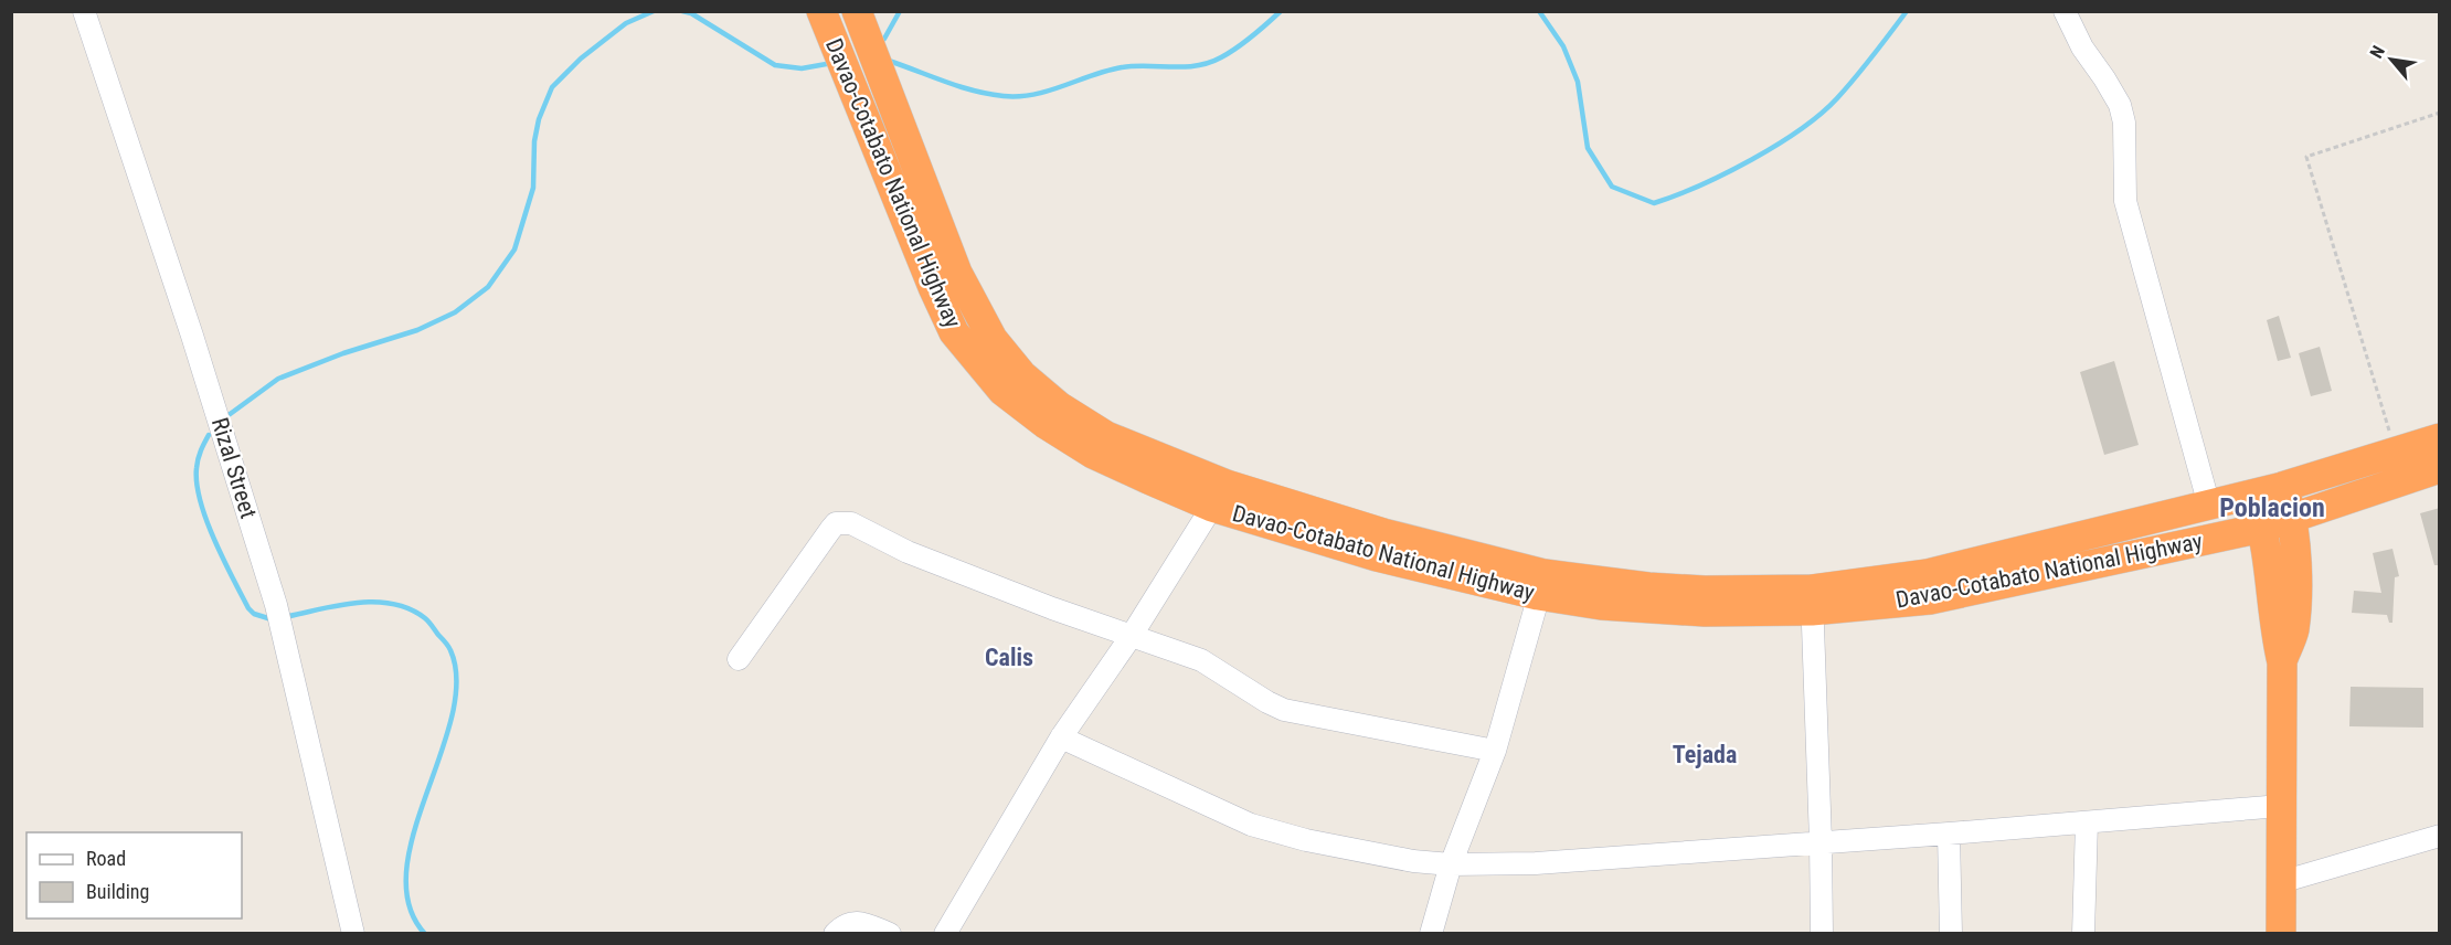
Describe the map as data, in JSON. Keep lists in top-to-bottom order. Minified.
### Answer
{"streets":{"highway":["Davao-Cotabato National Highway"],"street":["Rizal Street"]},"districts":["Poblacion","Calis","Tejada"],"legend":["Road","Building"],"north":"top left"}
